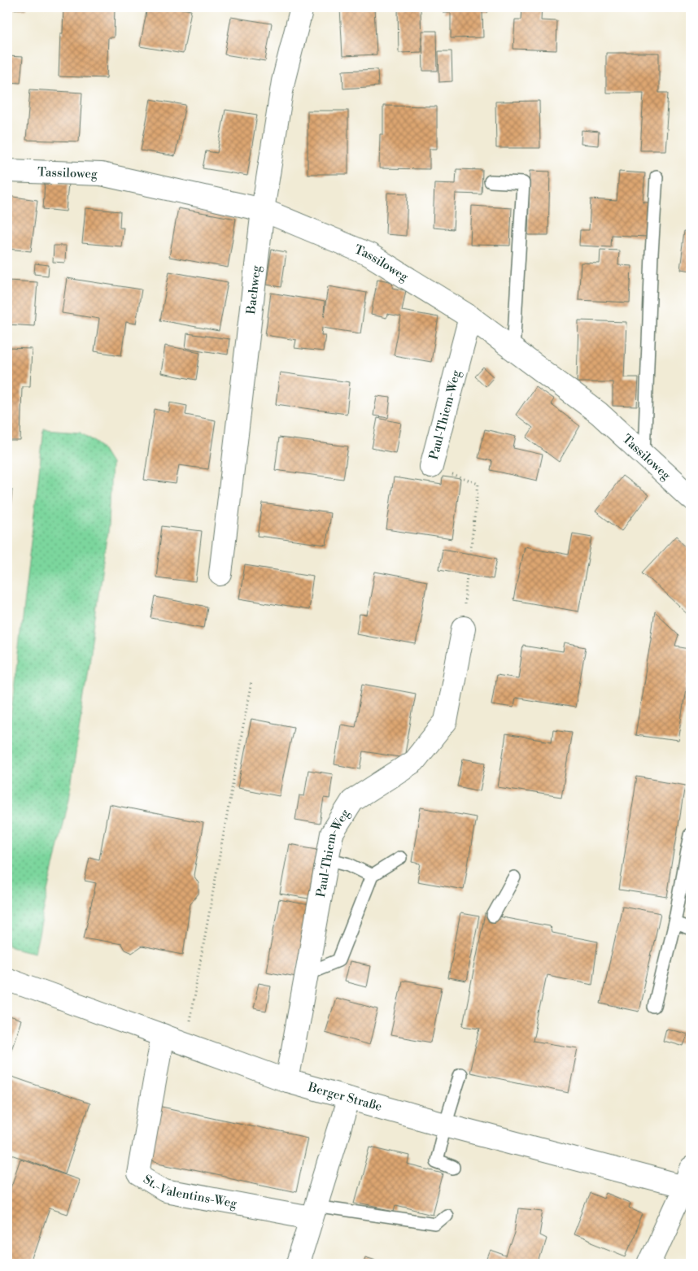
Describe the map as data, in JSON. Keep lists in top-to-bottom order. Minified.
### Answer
{"streets":{"street":["Tassiloweg","Bachweg","Paul-Thiem-Weg","Berger Straße","St.-Valentins-Weg"]},"crossings":[["Tassiloweg","Bachweg"],["Tassiloweg","Paul-Thiem-Weg"],["Paul-Thiem-Weg","Berger Straße"],["Berger Straße","St.-Valentins-Weg"]]}
